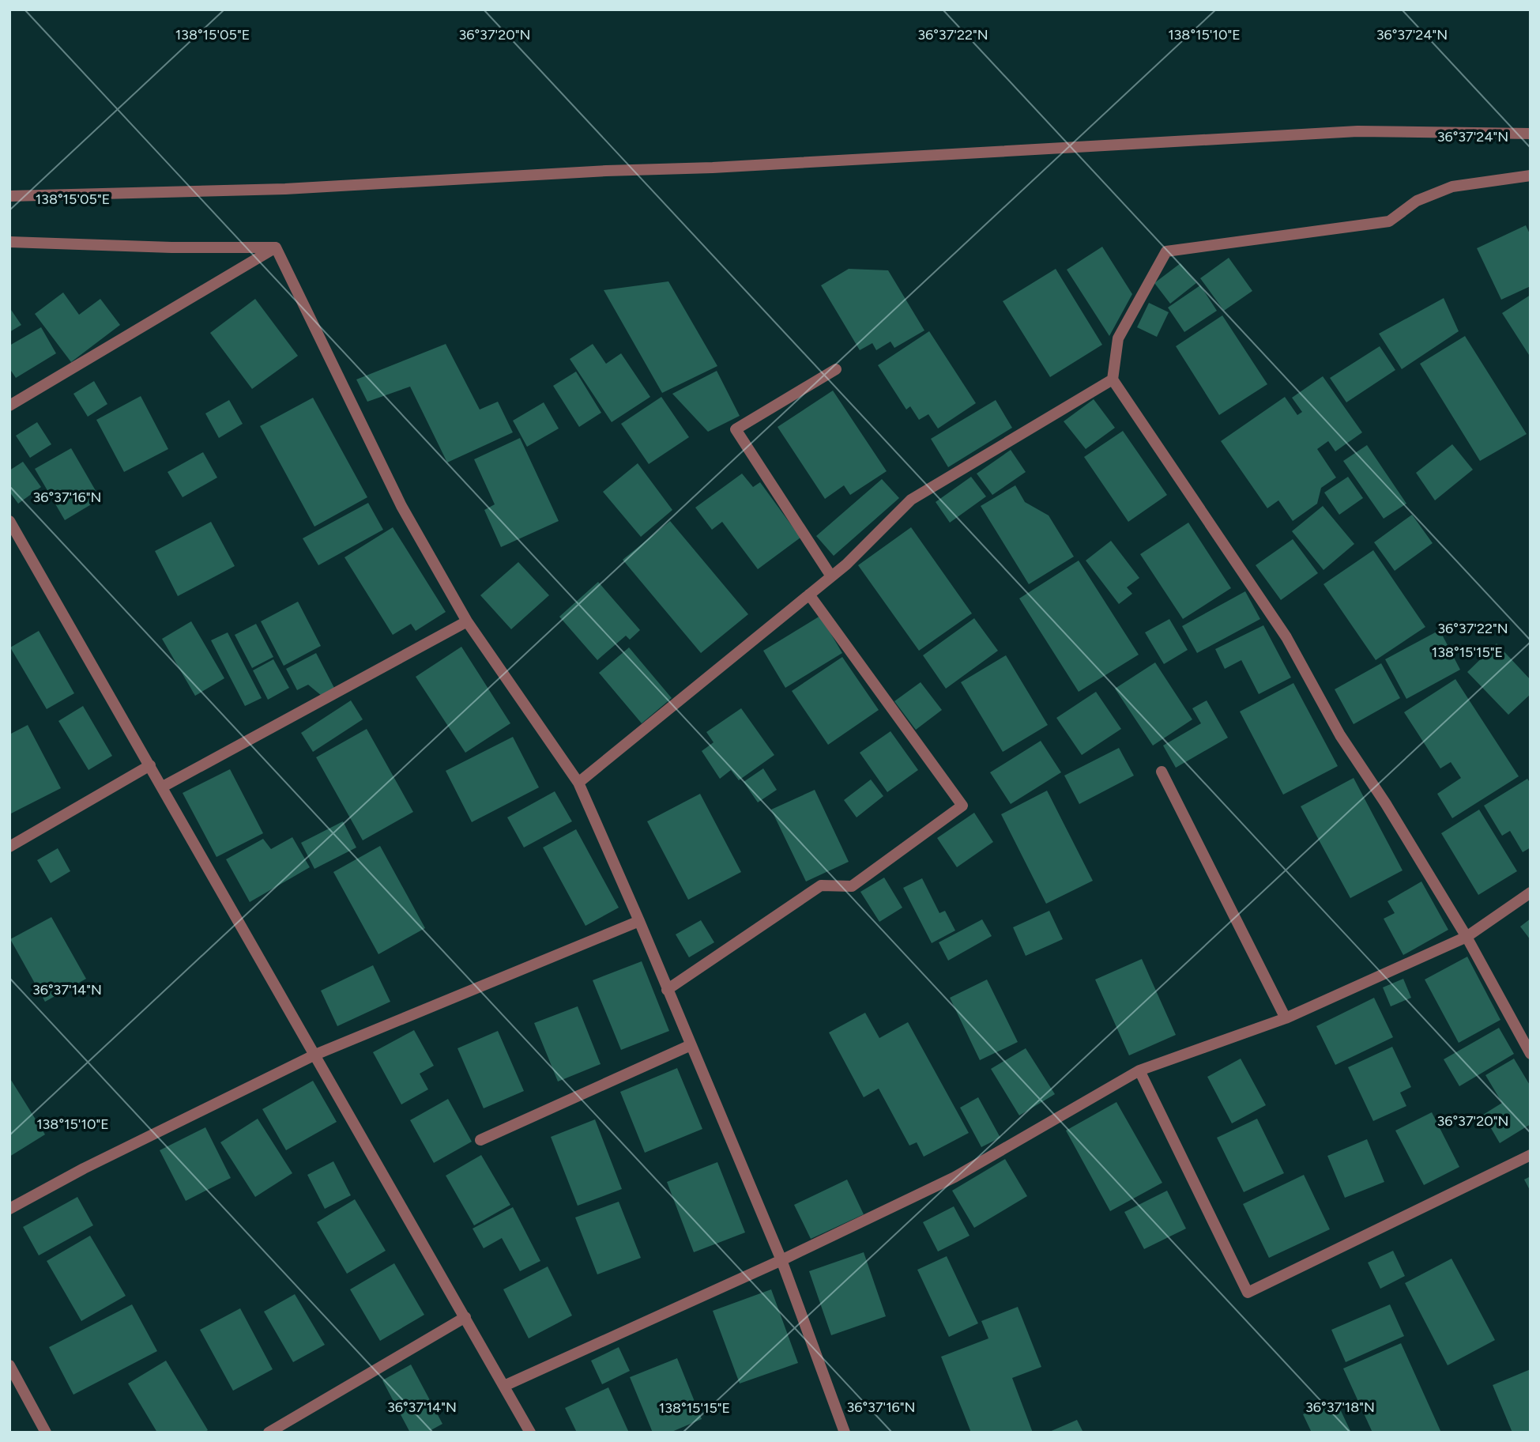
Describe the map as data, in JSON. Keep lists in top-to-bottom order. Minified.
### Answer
{"coordinates":["138°15'05\"E","138°15'10\"E","36°37'22\"N","36°37'24\"N","36°37'20\"N","36°37'16\"N","138°15'15\"E","36°37'14\"N","36°37'18\"N"]}
